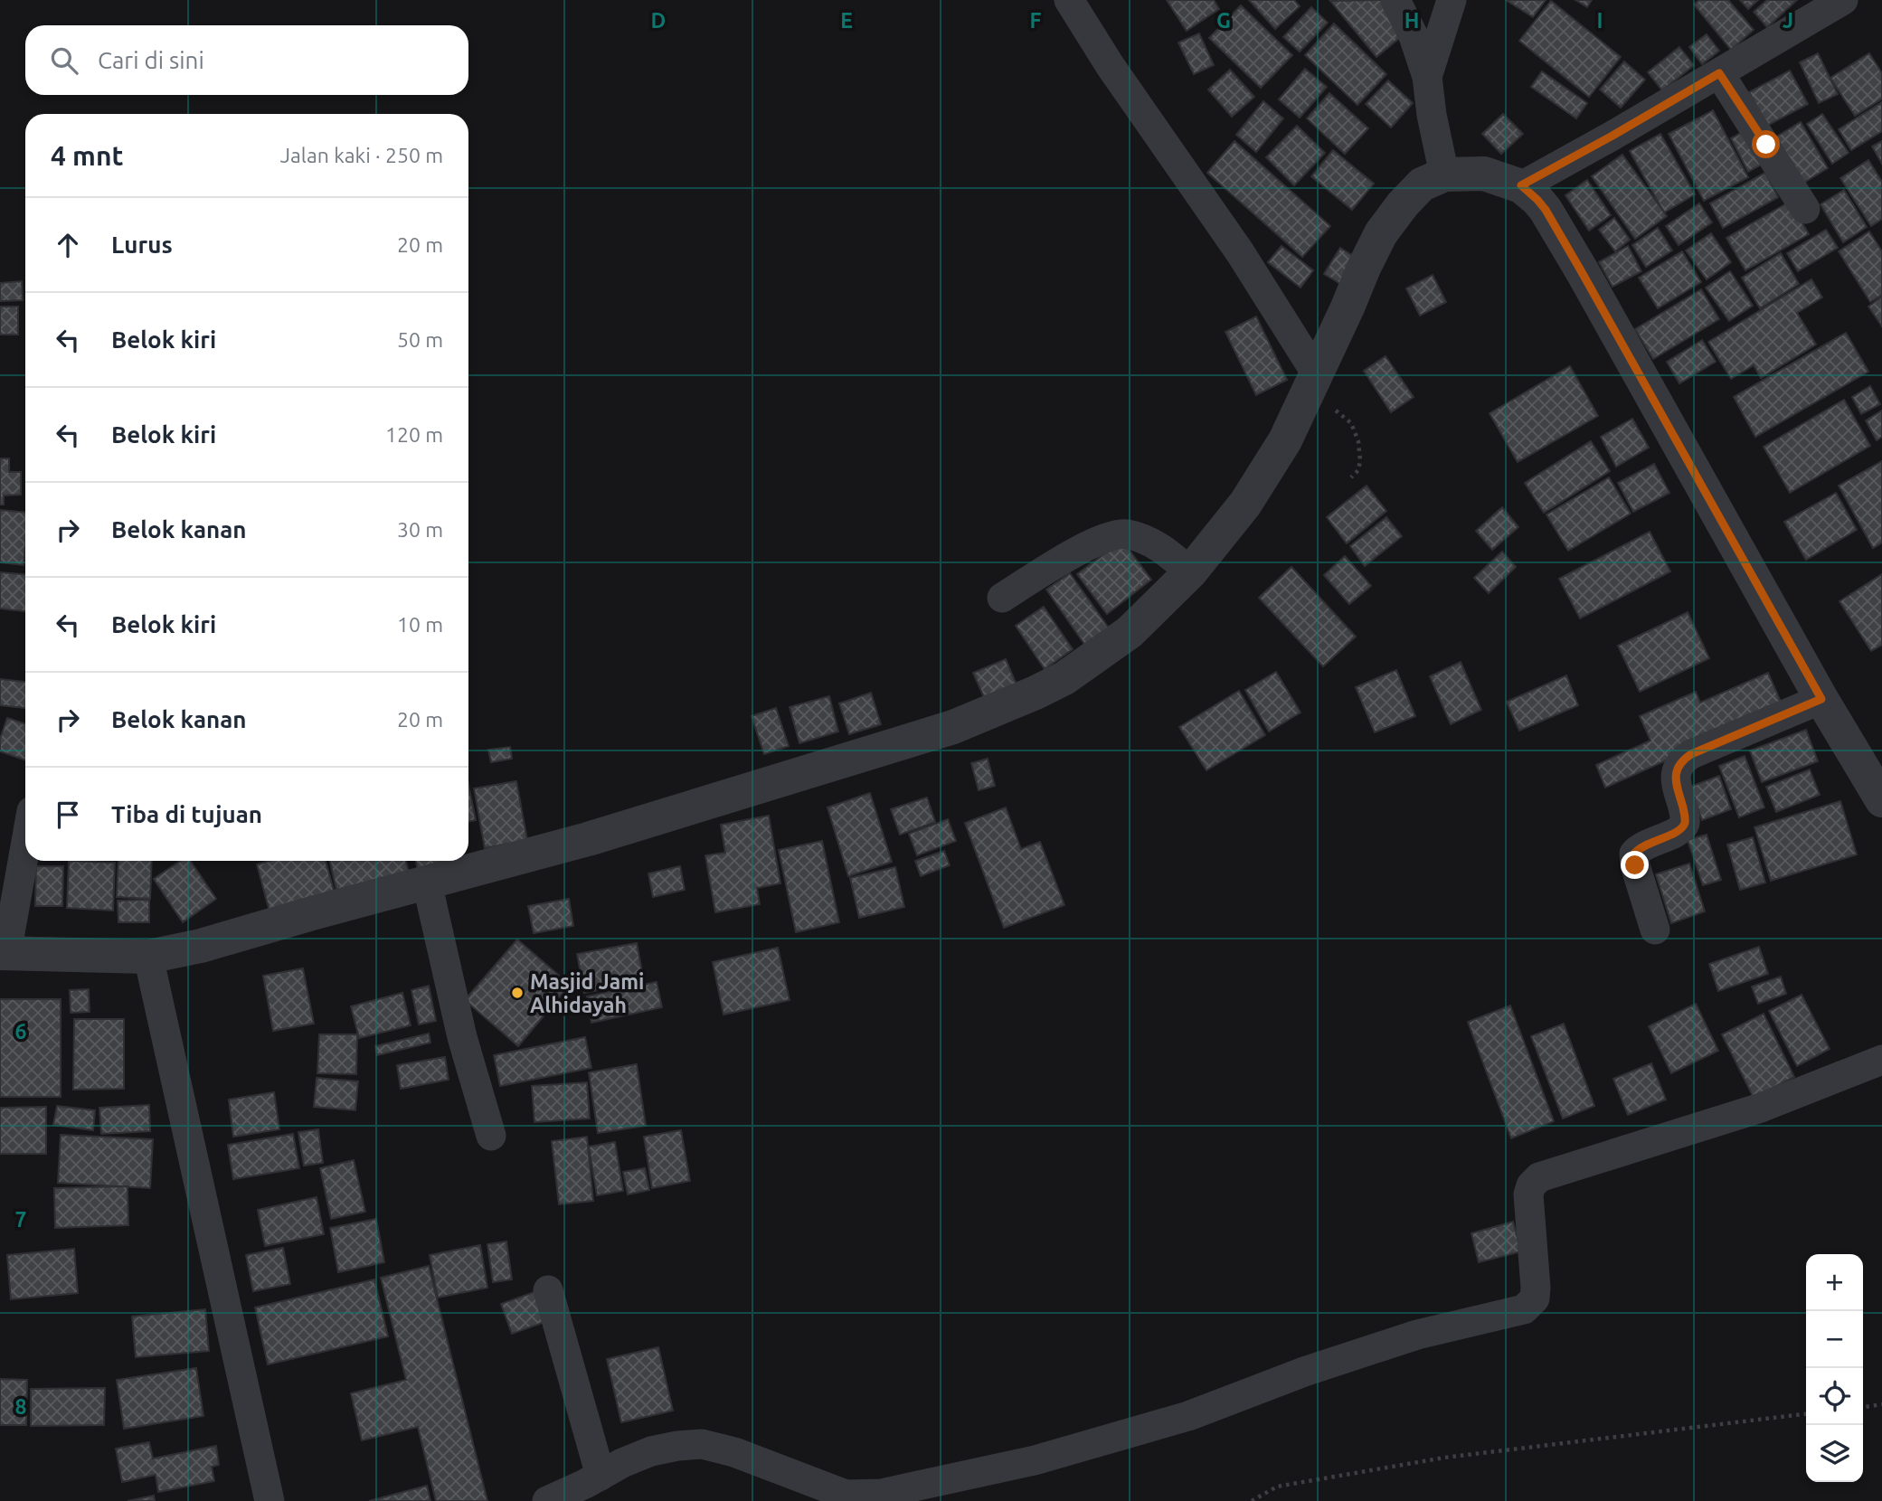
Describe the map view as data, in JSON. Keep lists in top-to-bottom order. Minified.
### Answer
{"places":["Masjid Jami Alhidayah"],"page":{"search":"Cari di sini","heading":["4 mnt","Jalan kaki · 250 m"],"list":[["Lurus","20 m"],["Belok kiri","50 m"],["Belok kiri","120 m"],["Belok kanan","30 m"],["Belok kiri","10 m"],["Belok kanan","20 m"],"Tiba di tujuan"],"map_buttons":["+","−"]},"grid":{"columns":["D","E","F","G","H","I","J"],"rows":["6","7","8"]}}
